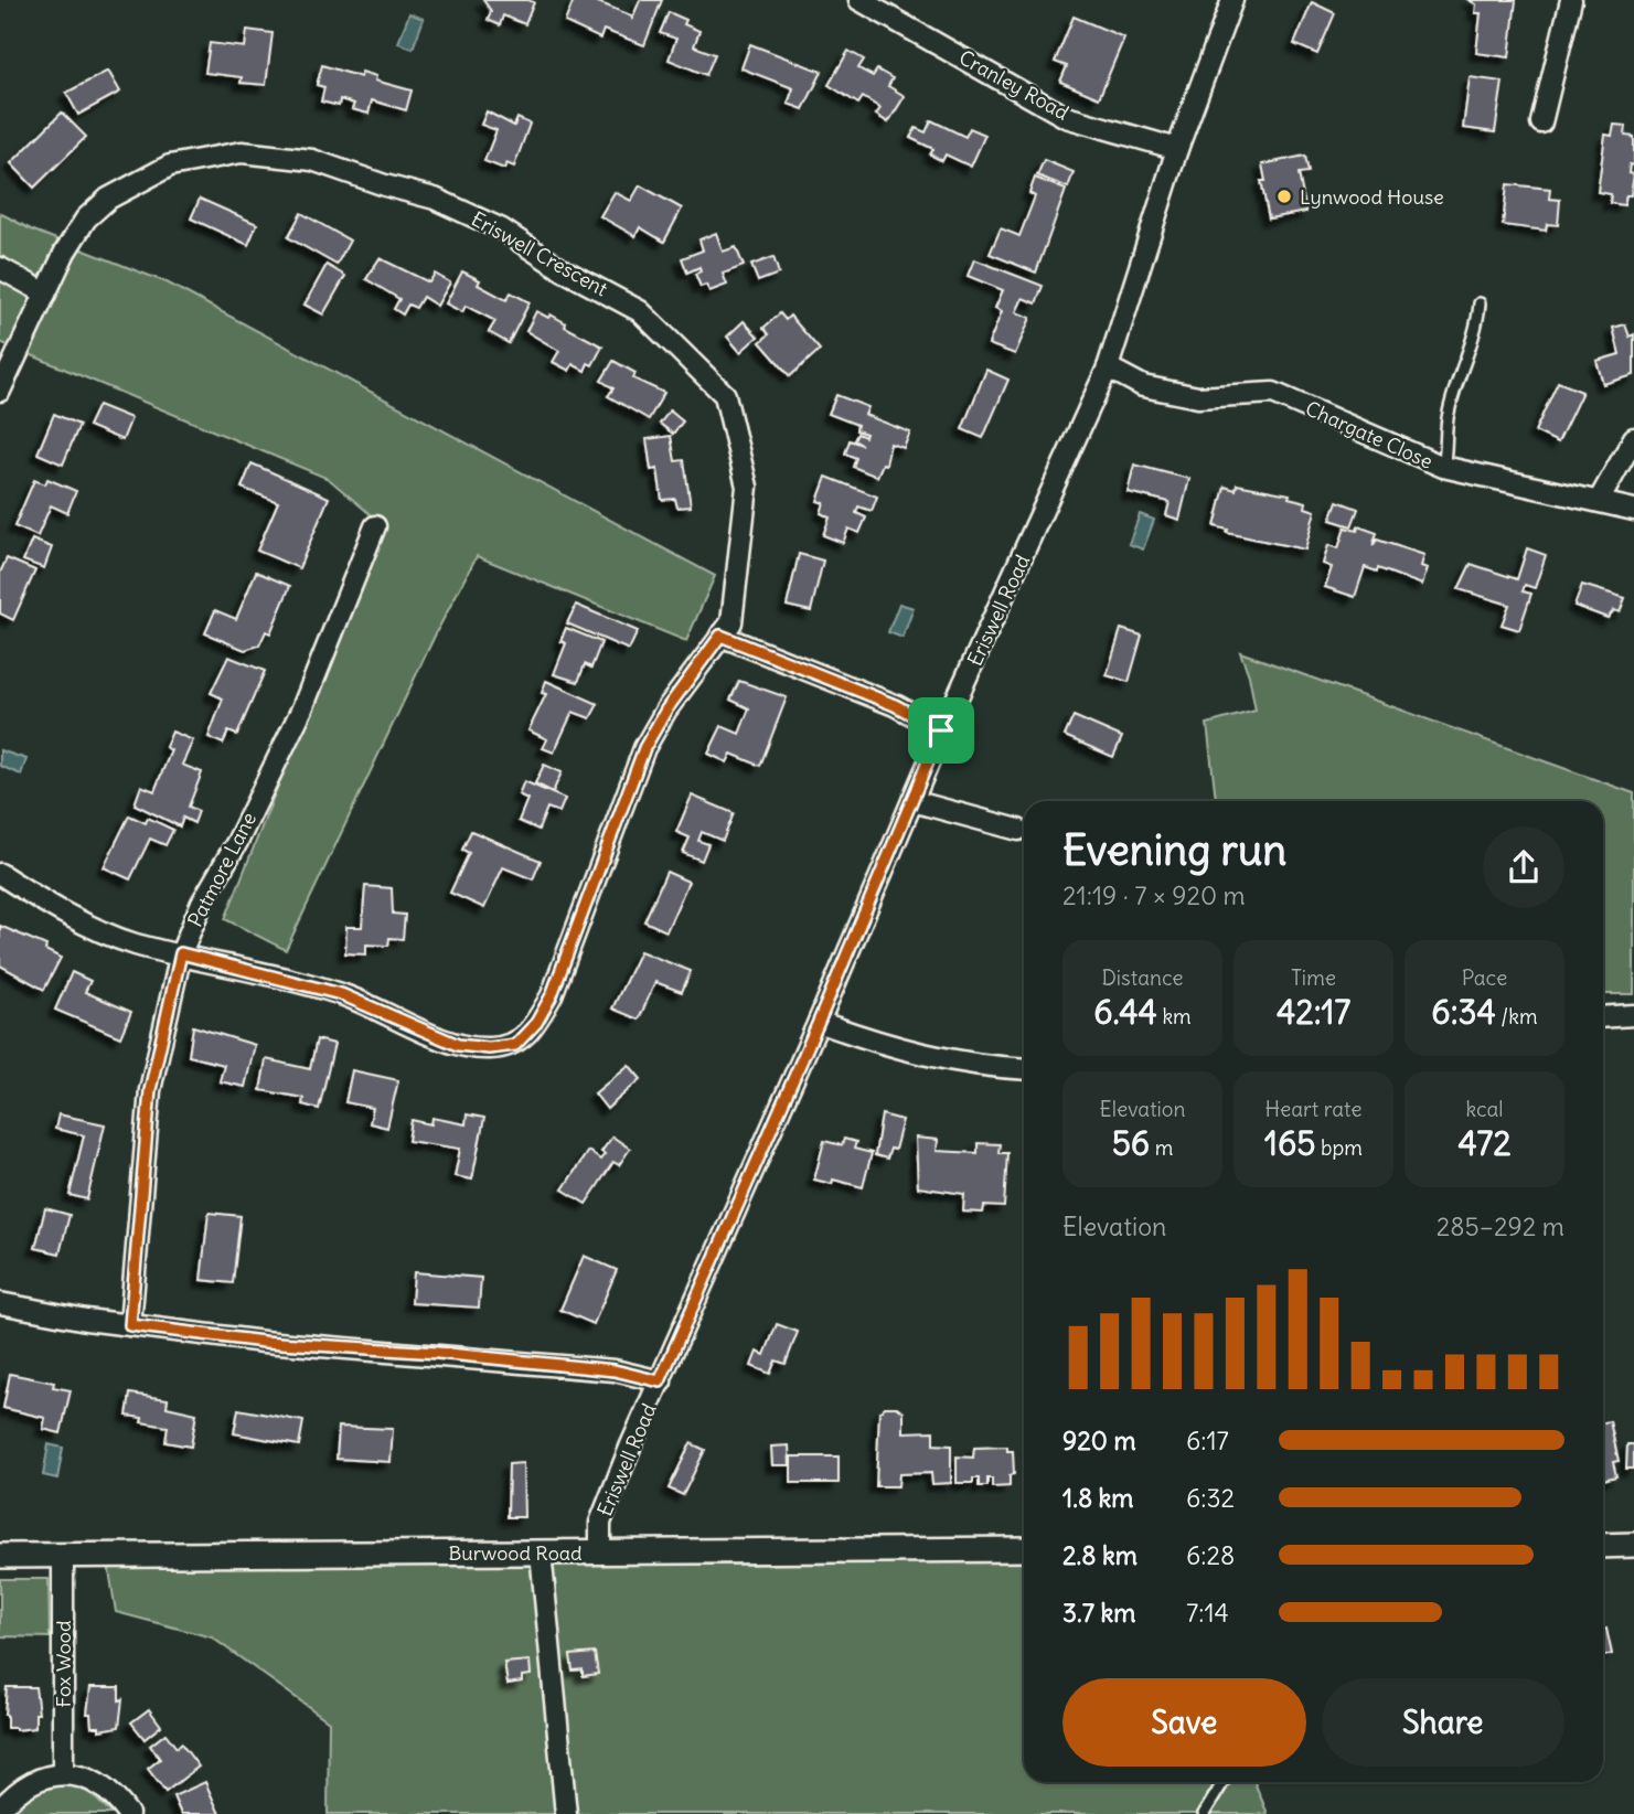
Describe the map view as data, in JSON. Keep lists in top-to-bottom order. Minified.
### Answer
{"streets":{"street":["Cranley Road","Eriswell Crescent","Chargate Close","Eriswell Road","Patmore Lane","Burwood Road","Fox Wood"]},"crossings":[["Cranley Road","Eriswell Road"],["Eriswell Crescent","Patmore Lane"],["Chargate Close","Eriswell Road"],["Eriswell Road","Burwood Road"],["Burwood Road","Fox Wood"]],"places":["Lynwood House"],"page":{"heading":["Evening run","21:19 · 7 × 920 m"],"stats":[["Distance","6.44 km"],["Time","42:17"],["Pace","6:34 /km"],["Elevation","56 m"],["Heart rate","165 bpm"],["kcal","472"]],"chart":["Elevation","285–292 m"],"list":[{"name":"920 m","note":"6:17"},{"name":"1.8 km","note":"6:32"},{"name":"2.8 km","note":"6:28"},{"name":"3.7 km","note":"7:14"}],"buttons":["Save","Share"]}}
